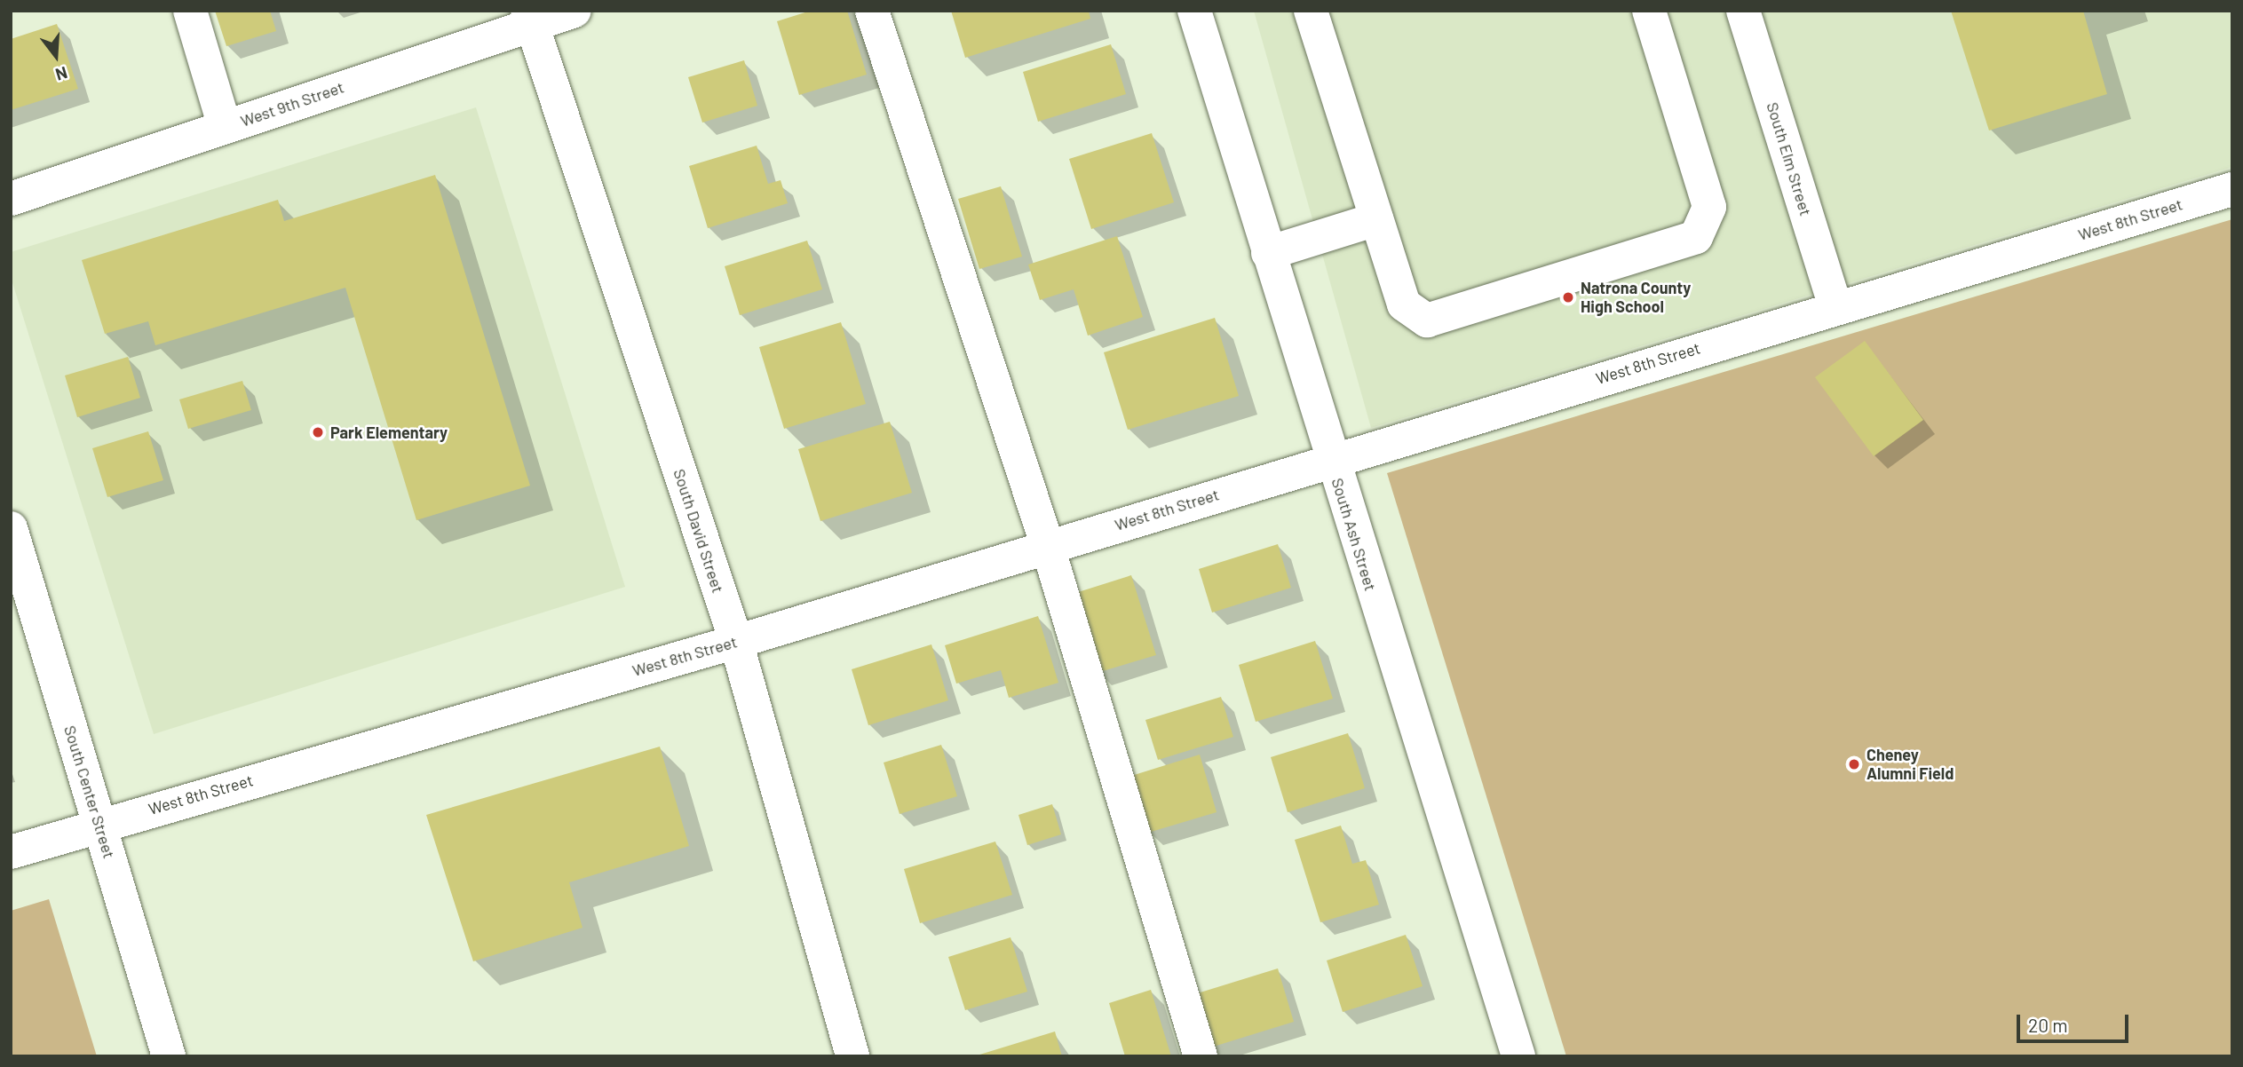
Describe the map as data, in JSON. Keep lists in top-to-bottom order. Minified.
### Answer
{"streets":{"street":["West 9th Street","South Elm Street","West 8th Street","South David Street","South Ash Street","South Center Street"]},"crossings":[["West 9th Street","South David Street"],["South Elm Street","West 8th Street"],["West 8th Street","South David Street"],["West 8th Street","South Ash Street"],["West 8th Street","South Center Street"]],"places":["Natrona County High School","Park Elementary","Cheney Alumni Field"],"scale_bar":"20 m","north":"bottom"}
